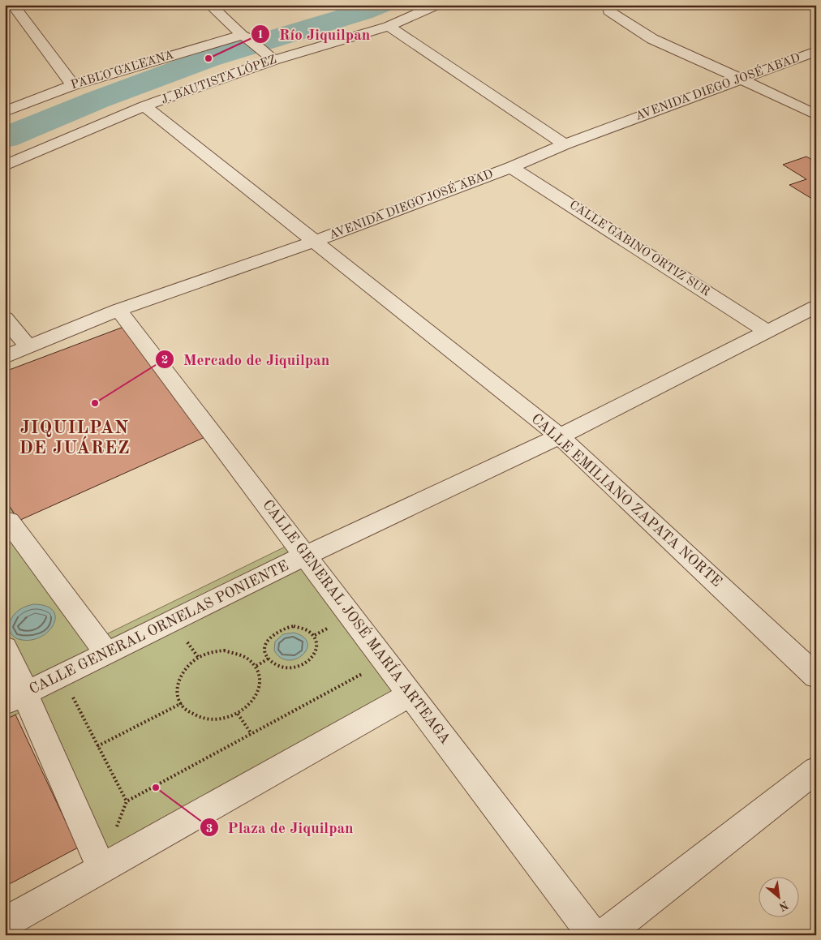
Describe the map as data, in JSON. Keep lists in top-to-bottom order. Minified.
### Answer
{"streets":{"street":["PABLO GALEANA","J. BAUTISTA LÓPEZ","AVENIDA DIEGO JOSÉ ABAD","CALLE GABINO ORTIZ SUR","CALLE EMILIANO ZAPATA NORTE","CALLE GENERAL JOSÉ MARÍA ARTEAGA","CALLE GENERAL ORNELAS PONIENTE"]},"crossings":[["J. BAUTISTA LÓPEZ","CALLE EMILIANO ZAPATA NORTE"],["AVENIDA DIEGO JOSÉ ABAD","CALLE GABINO ORTIZ SUR"],["AVENIDA DIEGO JOSÉ ABAD","CALLE EMILIANO ZAPATA NORTE"],["AVENIDA DIEGO JOSÉ ABAD","CALLE GENERAL JOSÉ MARÍA ARTEAGA"],["CALLE GABINO ORTIZ SUR","CALLE GENERAL ORNELAS PONIENTE"],["CALLE EMILIANO ZAPATA NORTE","CALLE GENERAL ORNELAS PONIENTE"],["CALLE GENERAL JOSÉ MARÍA ARTEAGA","CALLE GENERAL ORNELAS PONIENTE"]],"districts":["JIQUILPAN DE JUÁREZ"],"places":["Río Jiquilpan","Mercado de Jiquilpan","Plaza de Jiquilpan"],"north":"bottom right"}
